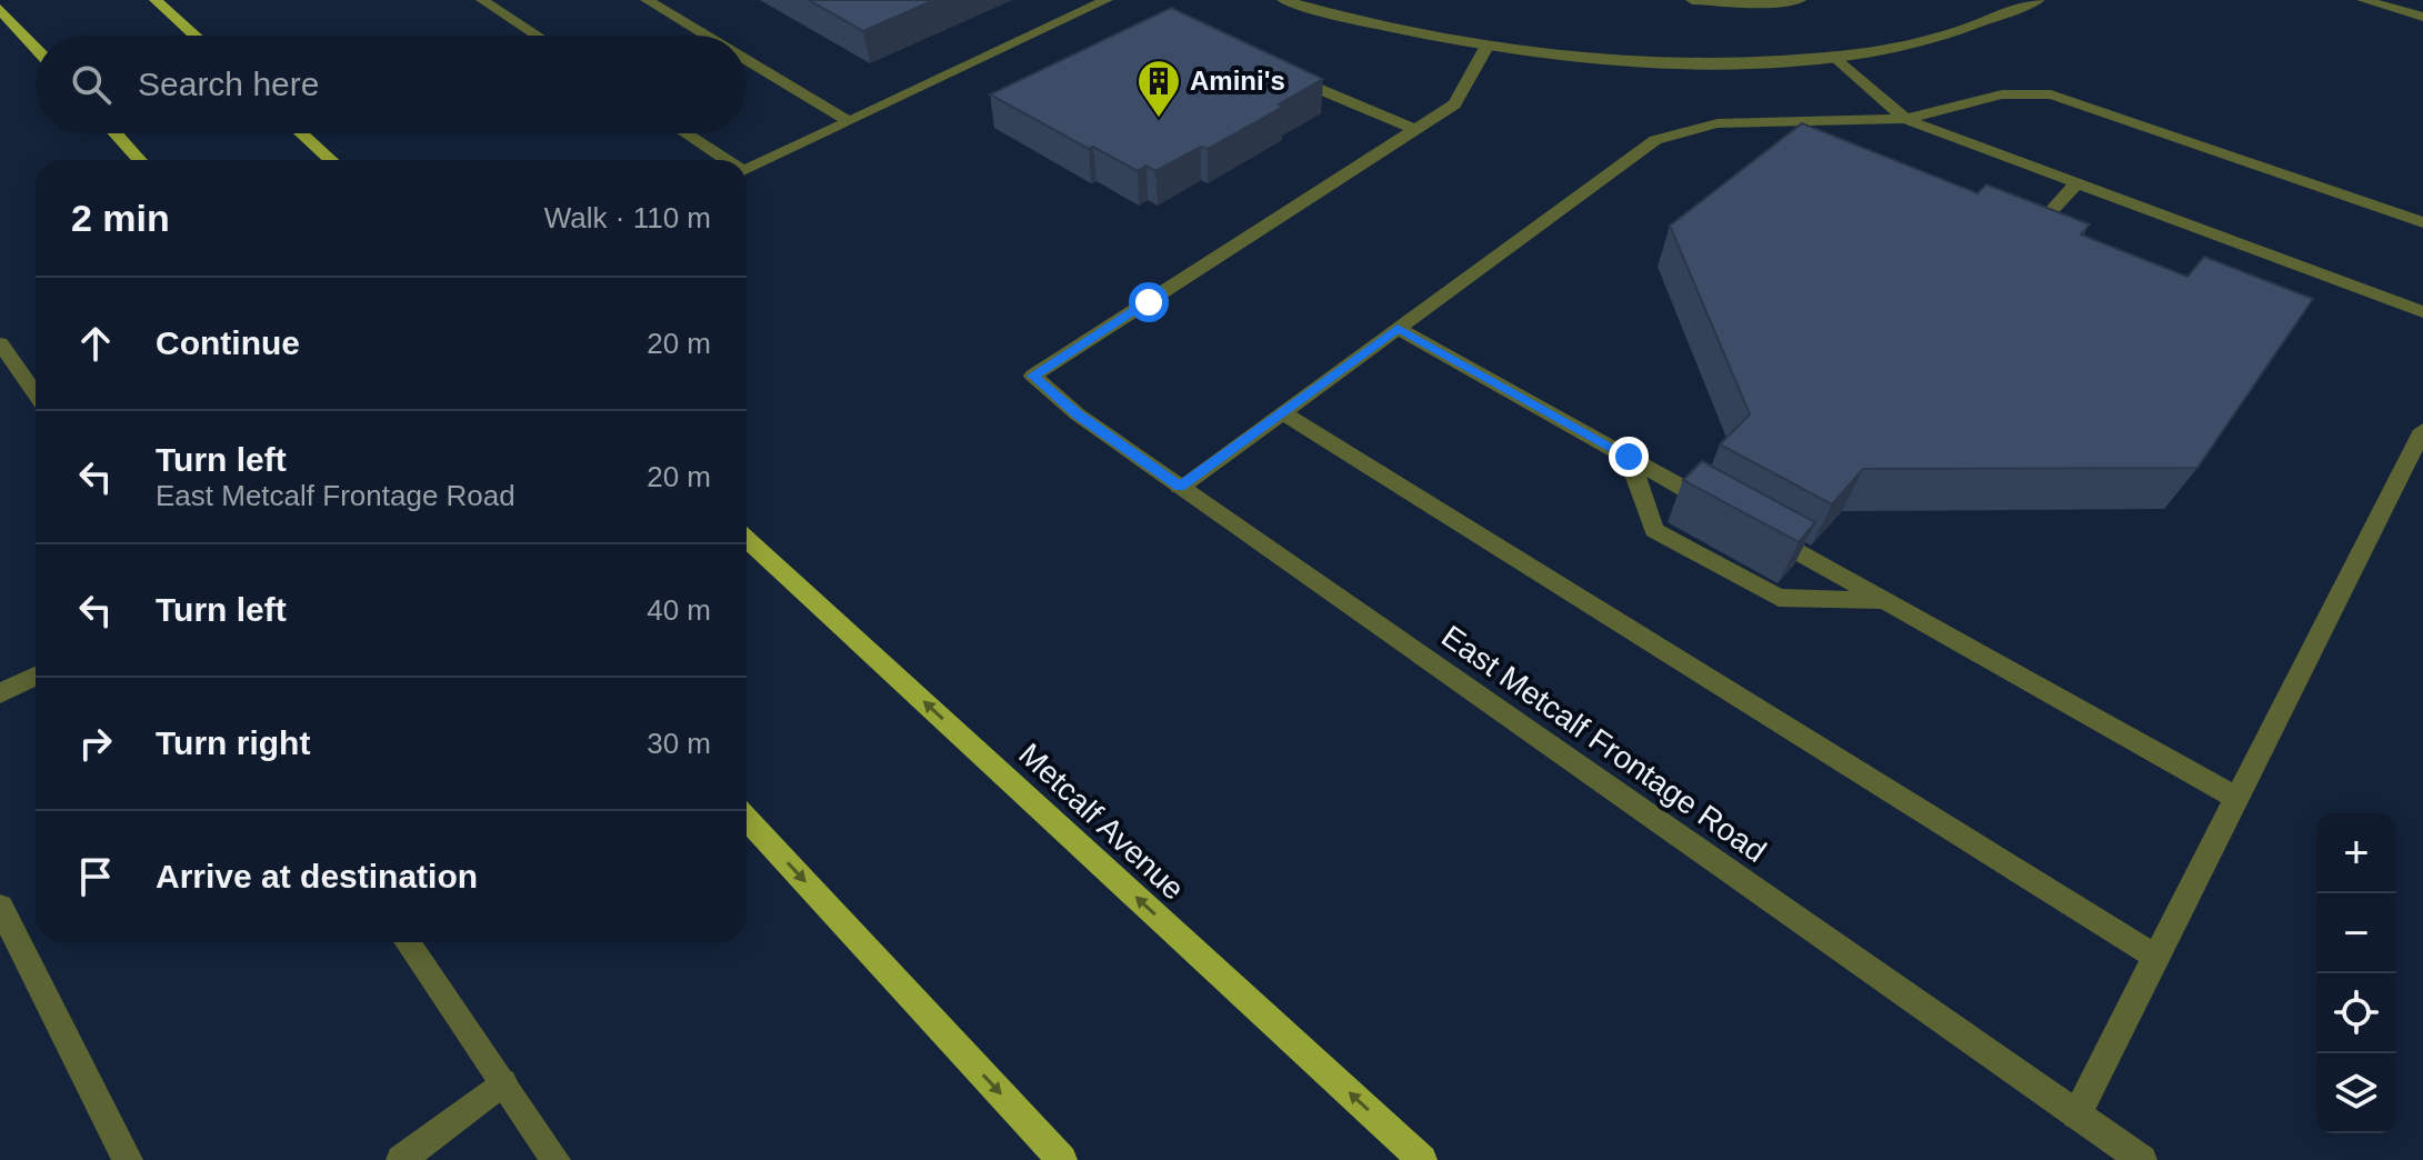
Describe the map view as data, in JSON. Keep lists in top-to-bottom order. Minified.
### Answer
{"streets":{"main road":["Metcalf Avenue"],"street":["East Metcalf Frontage Road"]},"one_way":["Metcalf Avenue"],"places":{"building":["Amini's"]},"page":{"search":"Search here","heading":["2 min","Walk · 110 m"],"list":[["Continue","20 m"],["Turn left","East Metcalf Frontage Road","20 m"],["Turn left","40 m"],["Turn right","30 m"],"Arrive at destination"],"map_buttons":["+","−"]}}
